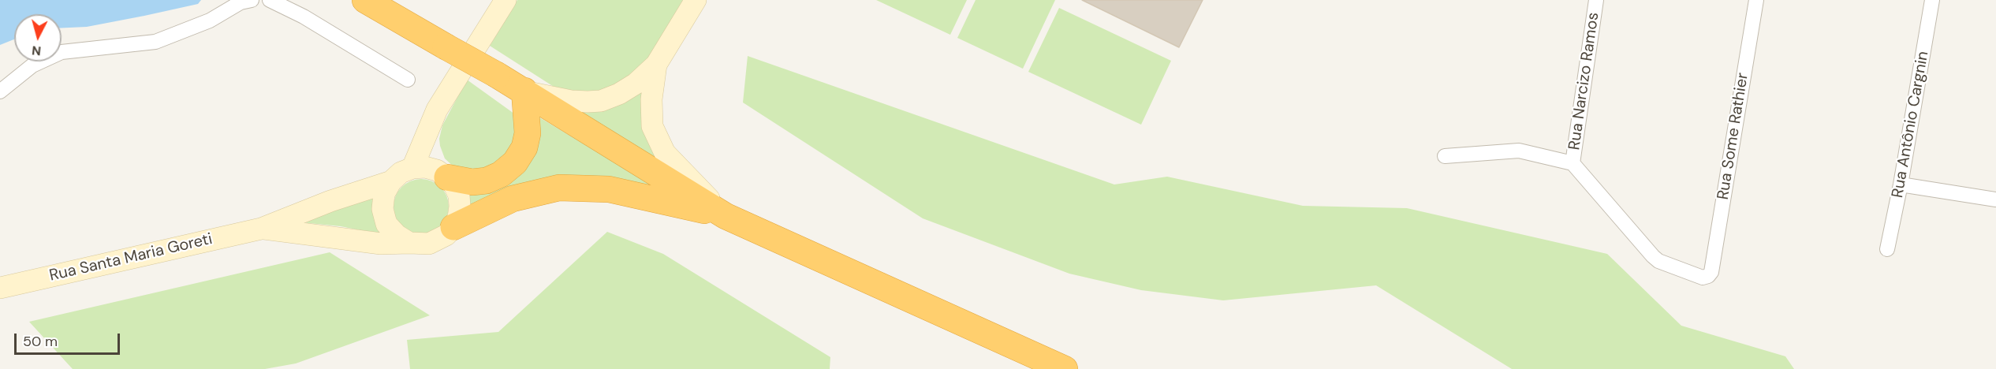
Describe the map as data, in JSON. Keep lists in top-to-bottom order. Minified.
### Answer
{"streets":{"street":["Rua Narcizo Ramos","Rua Antônio Cargnin","Rua Some Rathier","Rua Santa Maria Goreti"]},"crossings":[["Rua Narcizo Ramos","Rua Some Rathier"]],"scale_bar":"50 m","north":"bottom"}
